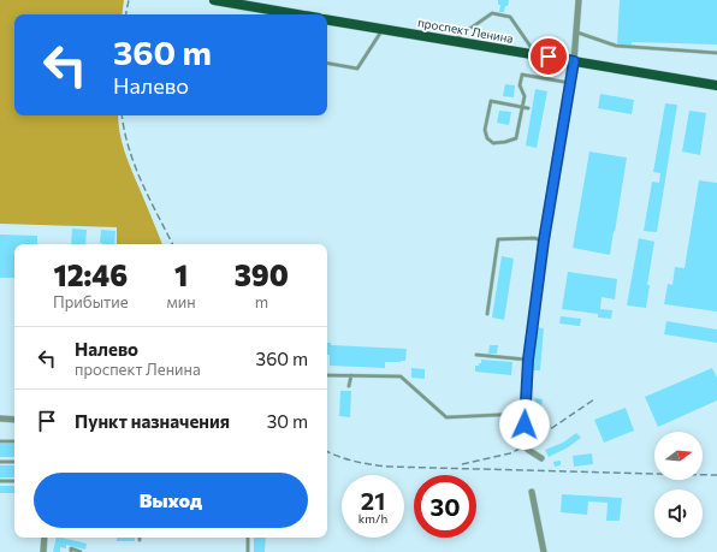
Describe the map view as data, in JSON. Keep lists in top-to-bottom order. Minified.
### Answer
{"streets":{"main road":["проспект Ленина"]},"north":"right","page":{"turn":["360 m","Налево"],"eta":["12:46","Прибытие","1","мин","390","m"],"list":[{"name":"Налево","note":"проспект Ленина","value":"360 m"},{"name":"Пункт назначения","value":"30 m"}],"buttons":"Выход","speed":"21 km/h","limit":"30"}}
